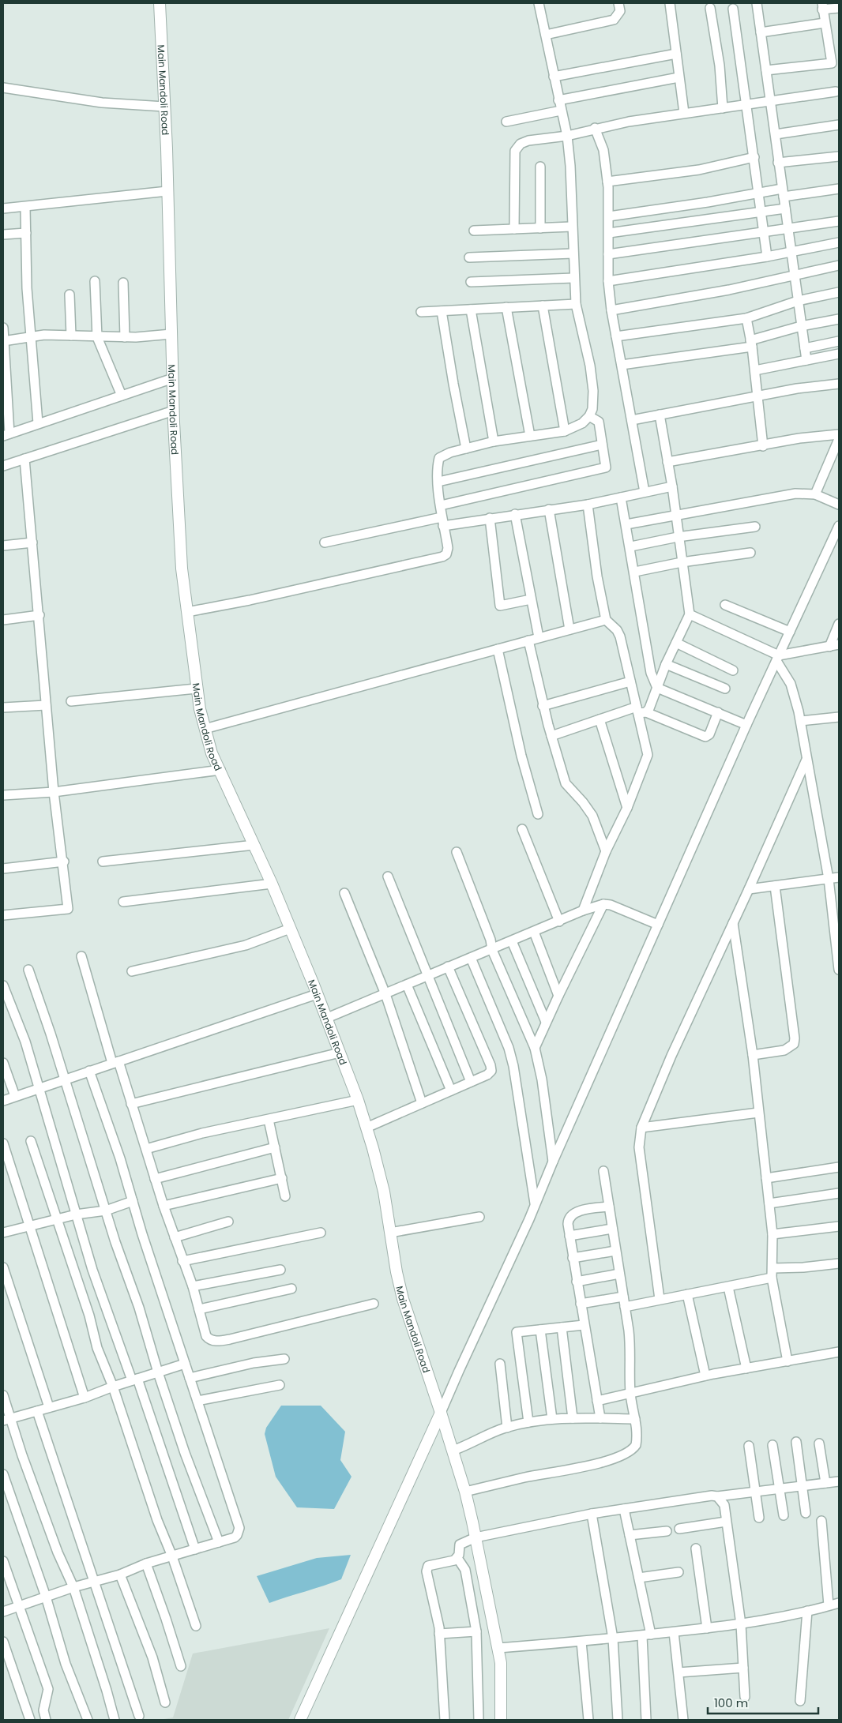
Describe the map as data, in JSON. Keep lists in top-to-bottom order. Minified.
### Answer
{"streets":{"street":["Main Mandoli Road"]},"scale_bar":"100 m"}
